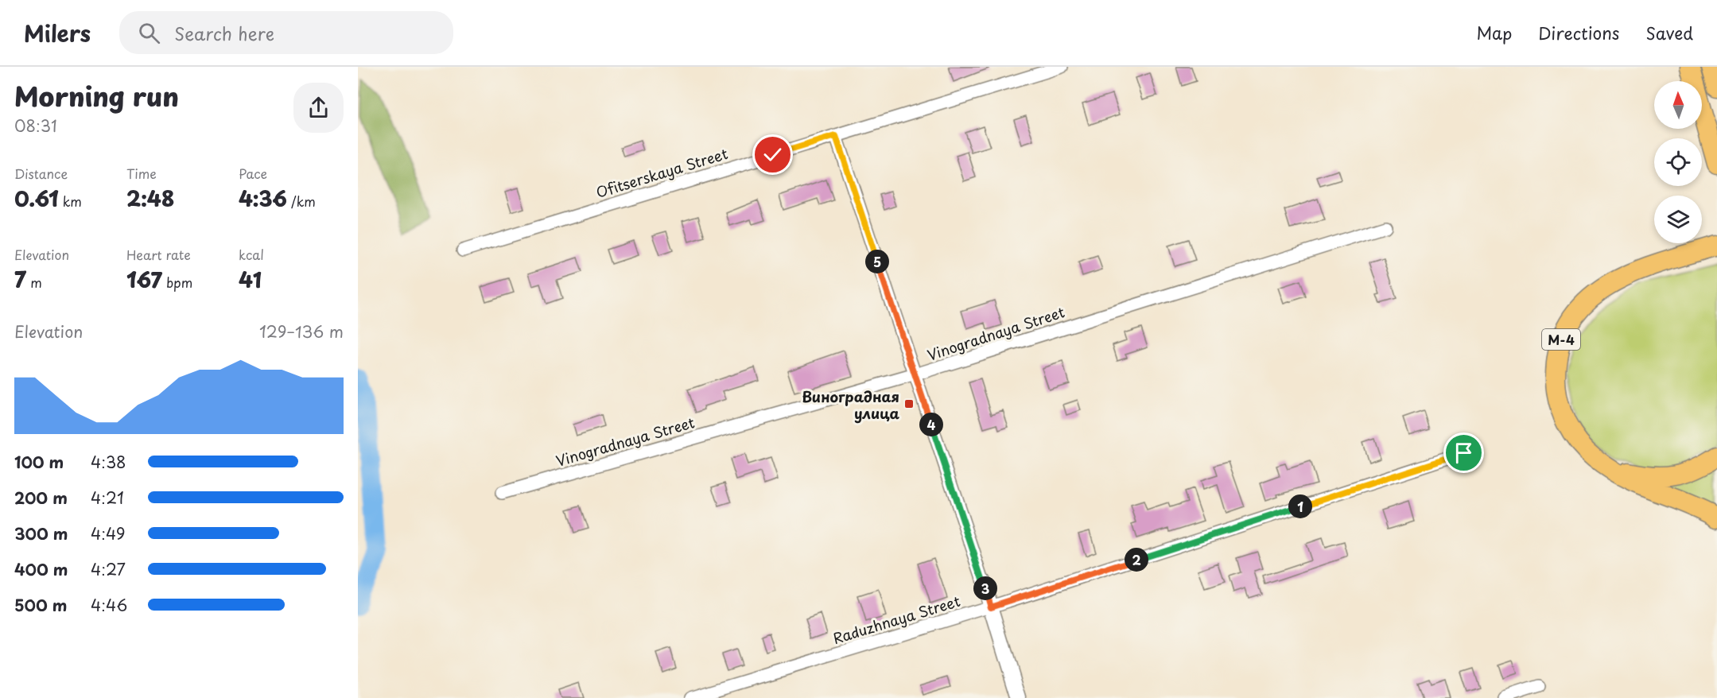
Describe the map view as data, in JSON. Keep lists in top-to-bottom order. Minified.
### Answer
{"streets":{"highway":["М-4"],"street":["Ofitserskaya Street","Vinogradnaya Street","Raduzhnaya Street"]},"places":{"transit":["Виноградная улица"]},"north":"top","page":{"header":"Milers","search":"Search here","nav":["Map","Directions","Saved"],"heading":["Morning run","08:31"],"stats":[["Distance","0.61 km"],["Time","2:48"],["Pace","4:36 /km"],["Elevation","7 m"],["Heart rate","167 bpm"],["kcal","41"]],"pins":["5","4","1","2","3"],"chart":["Elevation","129–136 m"],"list":[{"name":"100 m","note":"4:38"},{"name":"200 m","note":"4:21"},{"name":"300 m","note":"4:49"},{"name":"400 m","note":"4:27"},{"name":"500 m","note":"4:46"}]}}
